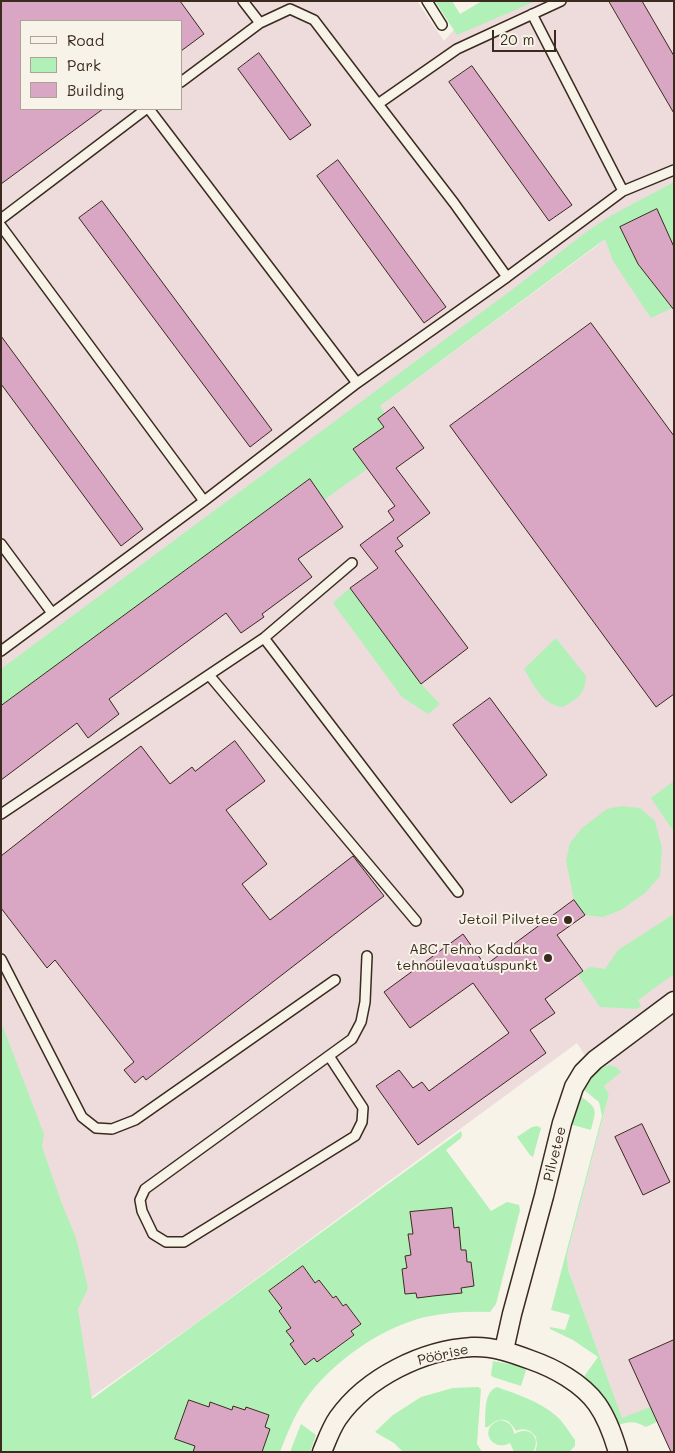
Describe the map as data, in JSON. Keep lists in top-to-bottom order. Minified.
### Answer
{"streets":{"street":["Pilvetee","Pöörise"]},"crossings":[["Pilvetee","Pöörise"]],"places":["Jetoil Pilvetee","ABC Tehno Kadaka tehnoülevaatuspunkt"],"legend":["Road","Park","Building"],"scale_bar":"20 m"}
